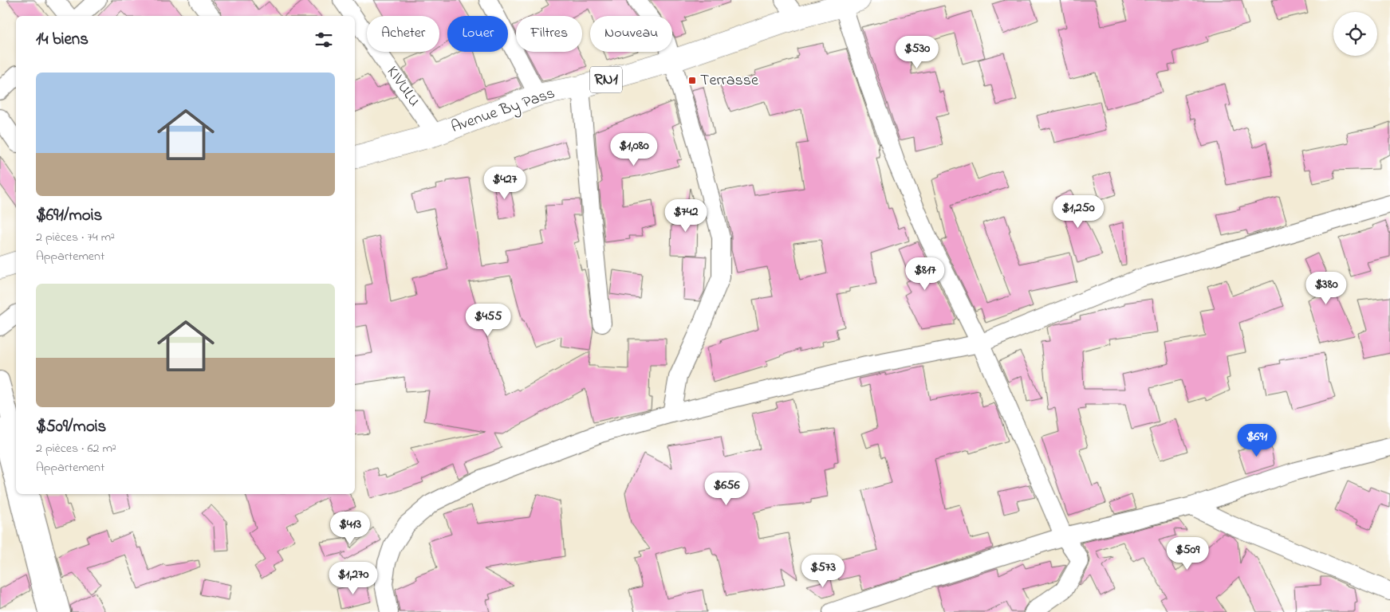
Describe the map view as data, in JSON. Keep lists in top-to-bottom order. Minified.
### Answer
{"streets":{"highway":["RN1","Avenue By Pass"],"street":["KIVULU"]},"crossings":[["KIVULU","Avenue By Pass"]],"places":{"transit":["Terrasse"]},"page":{"chip":["Acheter","Louer","Filtres","Nouveau"],"heading":"14 biens","price":["$530","$1,080","$427","$1,250","$742","$817","$380","$455","$691","$656","$413","$509","$573","$1,270"],"list":[{"name":"$691/mois","note":"2 pièces · 74 m² · Appartement"},{"name":"$509/mois","note":"2 pièces · 62 m² · Appartement"}]}}
